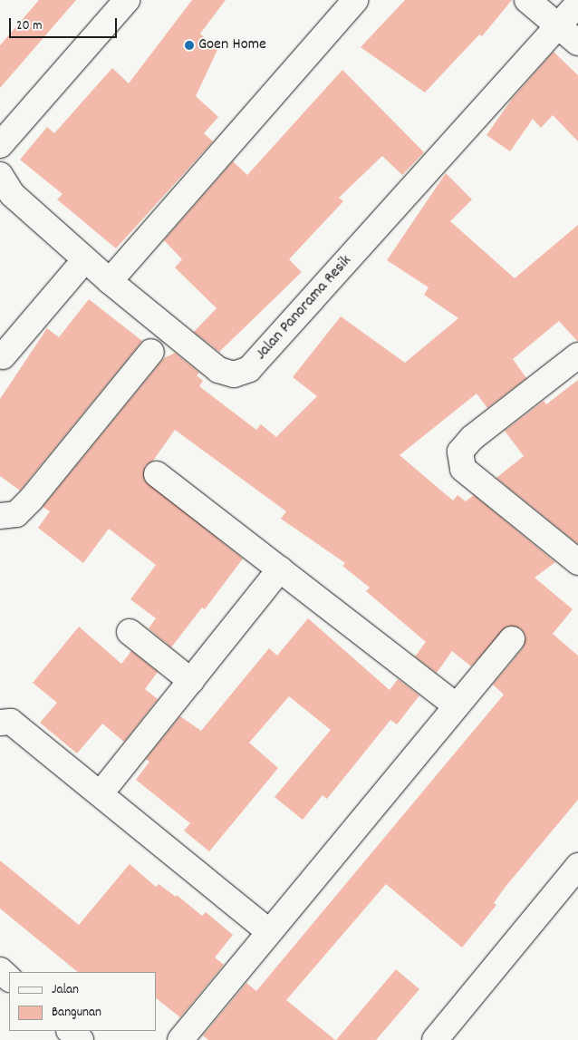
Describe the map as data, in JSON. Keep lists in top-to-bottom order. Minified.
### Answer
{"streets":{"street":["Jalan Panorama Resik"]},"places":["Goen Home"],"legend":["Jalan","Bangunan"],"scale_bar":"20 m"}
